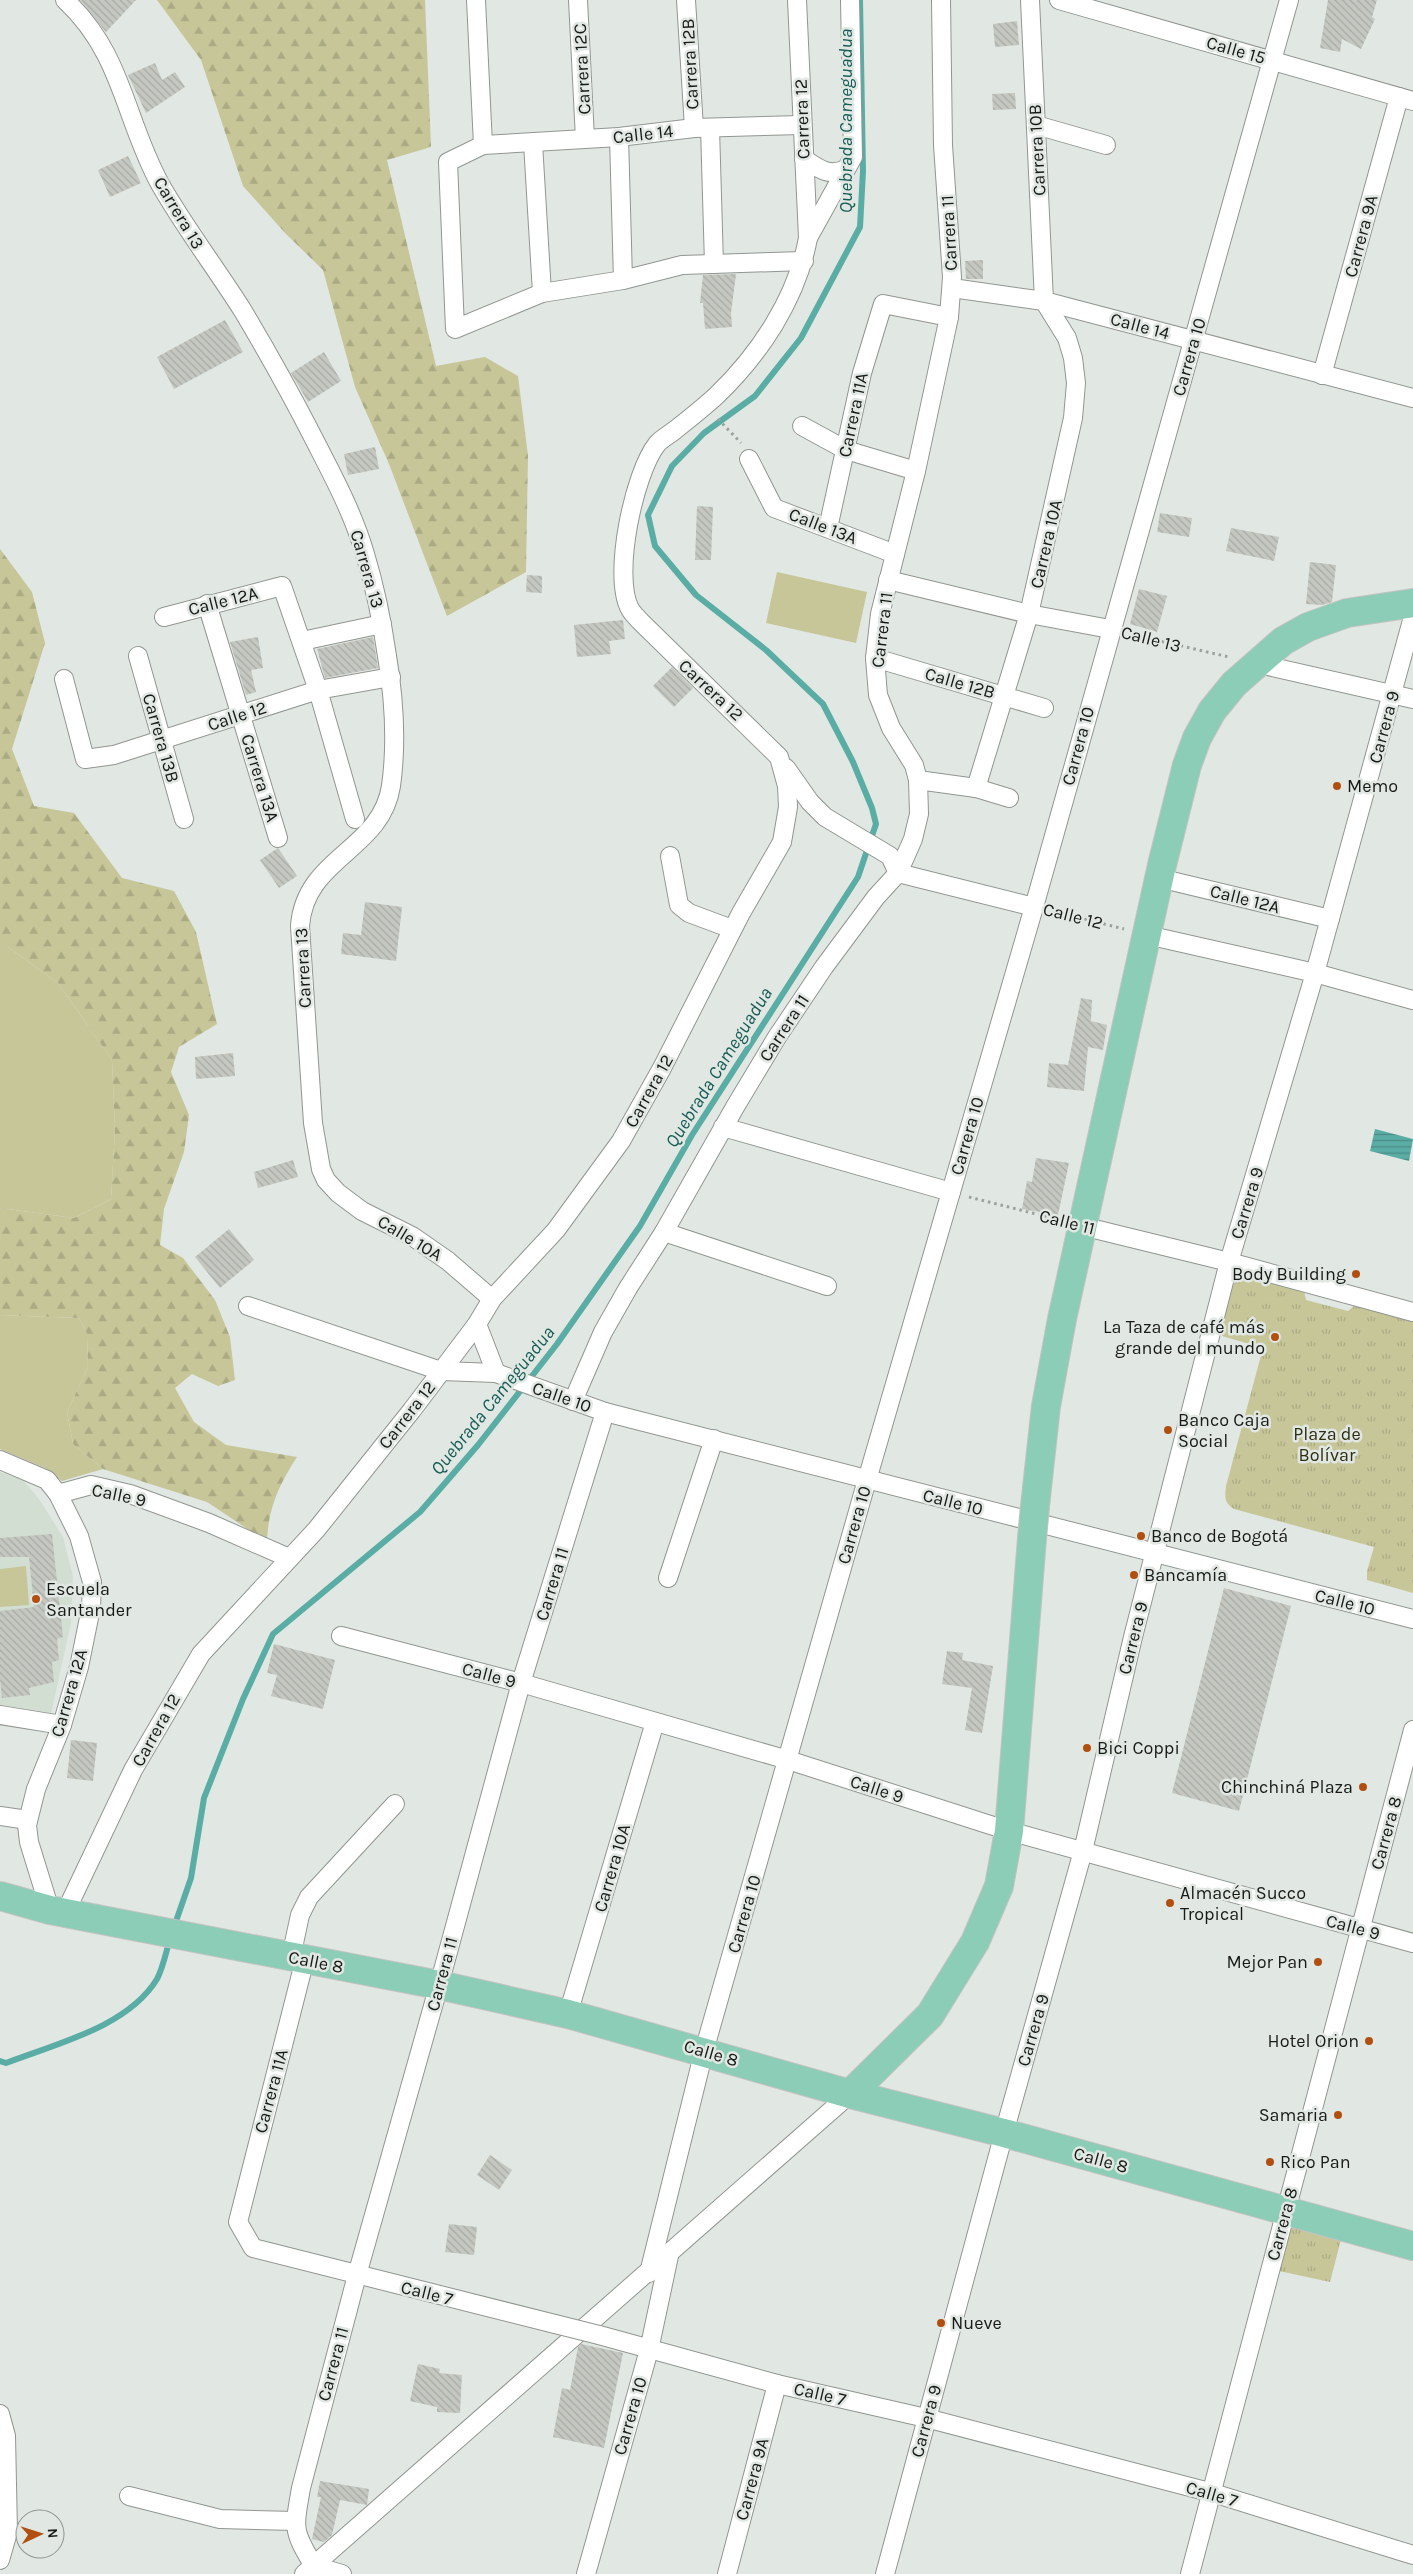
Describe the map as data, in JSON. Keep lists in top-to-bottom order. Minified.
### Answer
{"streets":{"main road":["Calle 8"],"street":["Calle 15","Carrera 12B","Carrera 12C","Carrera 12","Calle 14","Carrera 10B","Carrera 13","Carrera 11","Carrera 9A","Carrera 10","Carrera 11A","Calle 13A","Carrera 10A","Calle 12A","Calle 13","Calle 12B","Calle 12","Carrera 9","Carrera 13B","Carrera 13A","Calle 11","Calle 10A","Calle 10","Calle 9","Carrera 12A","Carrera 8","Calle 7"]},"crossings":[["Calle 15","Carrera 9A"],["Calle 15","Carrera 10"],["Carrera 12B","Calle 14"],["Carrera 12C","Calle 14"],["Carrera 12","Calle 14"],["Carrera 12","Calle 10A"],["Carrera 12","Calle 10"],["Carrera 12","Calle 9"],["Carrera 12","Carrera 12A"],["Carrera 12","Calle 8"],["Calle 14","Carrera 10B"],["Calle 14","Carrera 11"],["Calle 14","Carrera 9A"],["Calle 14","Carrera 10"],["Calle 14","Carrera 10A"],["Carrera 10B","Carrera 10A"],["Carrera 13","Calle 12"],["Carrera 13","Calle 10A"],["Carrera 11","Carrera 11A"],["Carrera 11","Calle 13A"],["Carrera 11","Calle 13"],["Carrera 11","Calle 12B"],["Carrera 11","Calle 12"],["Carrera 11","Calle 10"],["Carrera 11","Calle 9"],["Carrera 11","Calle 8"],["Carrera 11","Calle 7"],["Carrera 9A","Calle 7"],["Carrera 10","Calle 13"],["Carrera 10","Calle 12"],["Carrera 10","Calle 11"],["Carrera 10","Calle 10"],["Carrera 10","Calle 9"],["Carrera 10","Calle 8"],["Carrera 10","Calle 7"],["Carrera 11A","Calle 13A"],["Carrera 11A","Calle 8"],["Carrera 11A","Calle 7"],["Carrera 10A","Calle 13"],["Carrera 10A","Calle 12B"],["Carrera 10A","Calle 9"],["Carrera 10A","Calle 8"],["Calle 12A","Carrera 9"],["Calle 12A","Carrera 13A"],["Calle 12","Carrera 13B"],["Calle 12","Carrera 13A"],["Carrera 9","Calle 11"],["Carrera 9","Calle 10"],["Carrera 9","Calle 9"],["Carrera 9","Calle 8"],["Carrera 9","Calle 7"],["Calle 9","Carrera 12A"],["Calle 9","Carrera 8"],["Carrera 12A","Calle 8"],["Carrera 8","Calle 8"],["Carrera 8","Calle 7"]],"water":["Quebrada Cameguadua"],"parks":["Plaza de Bolívar"],"places":["Memo","Body Building","La Taza de café más grande del mundo","Banco Caja Social","Banco de Bogotá","Bancamía","Escuela Santander","Bici Coppi","Chinchiná Plaza","Almacén Succo Tropical","Mejor Pan","Hotel Orion","Samaria","Rico Pan","Nueve"],"north":"right"}
